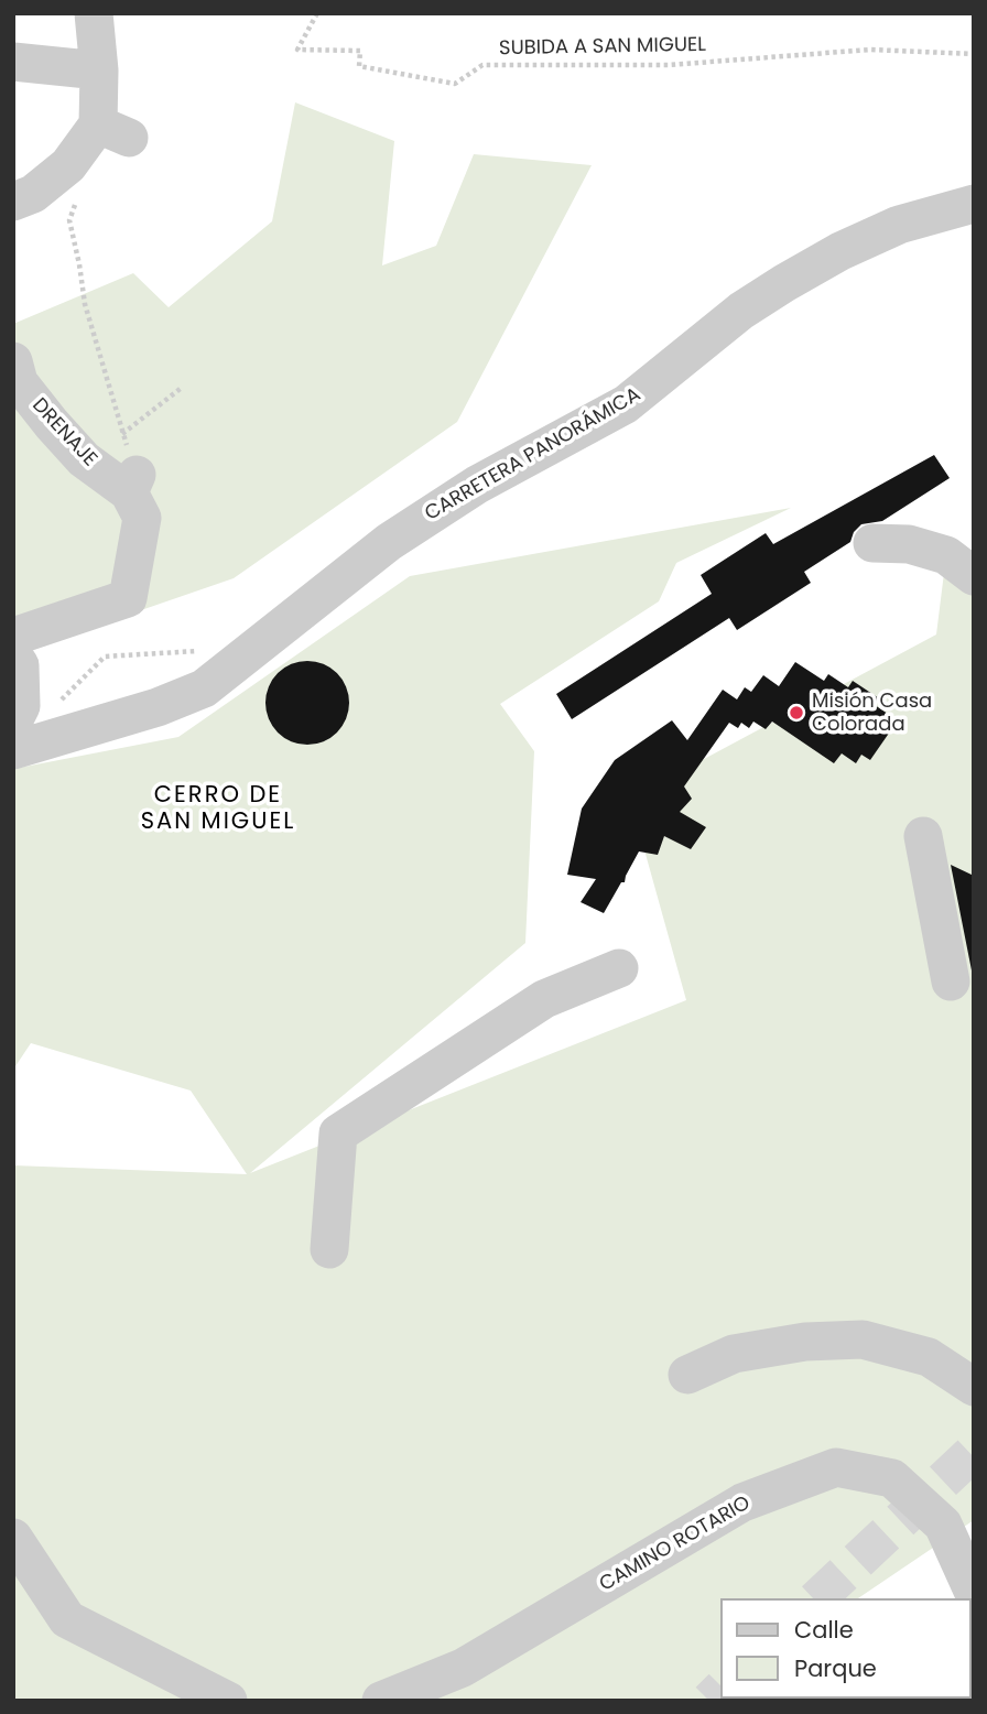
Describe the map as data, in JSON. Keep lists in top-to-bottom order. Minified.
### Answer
{"streets":{"street":["DRENAJE","CARRETERA PANORÁMICA","CAMINO ROTARIO"],"path":["SUBIDA A SAN MIGUEL"]},"districts":["CERRO DE SAN MIGUEL"],"places":["Misión Casa Colorada"],"legend":["Calle","Parque"]}
